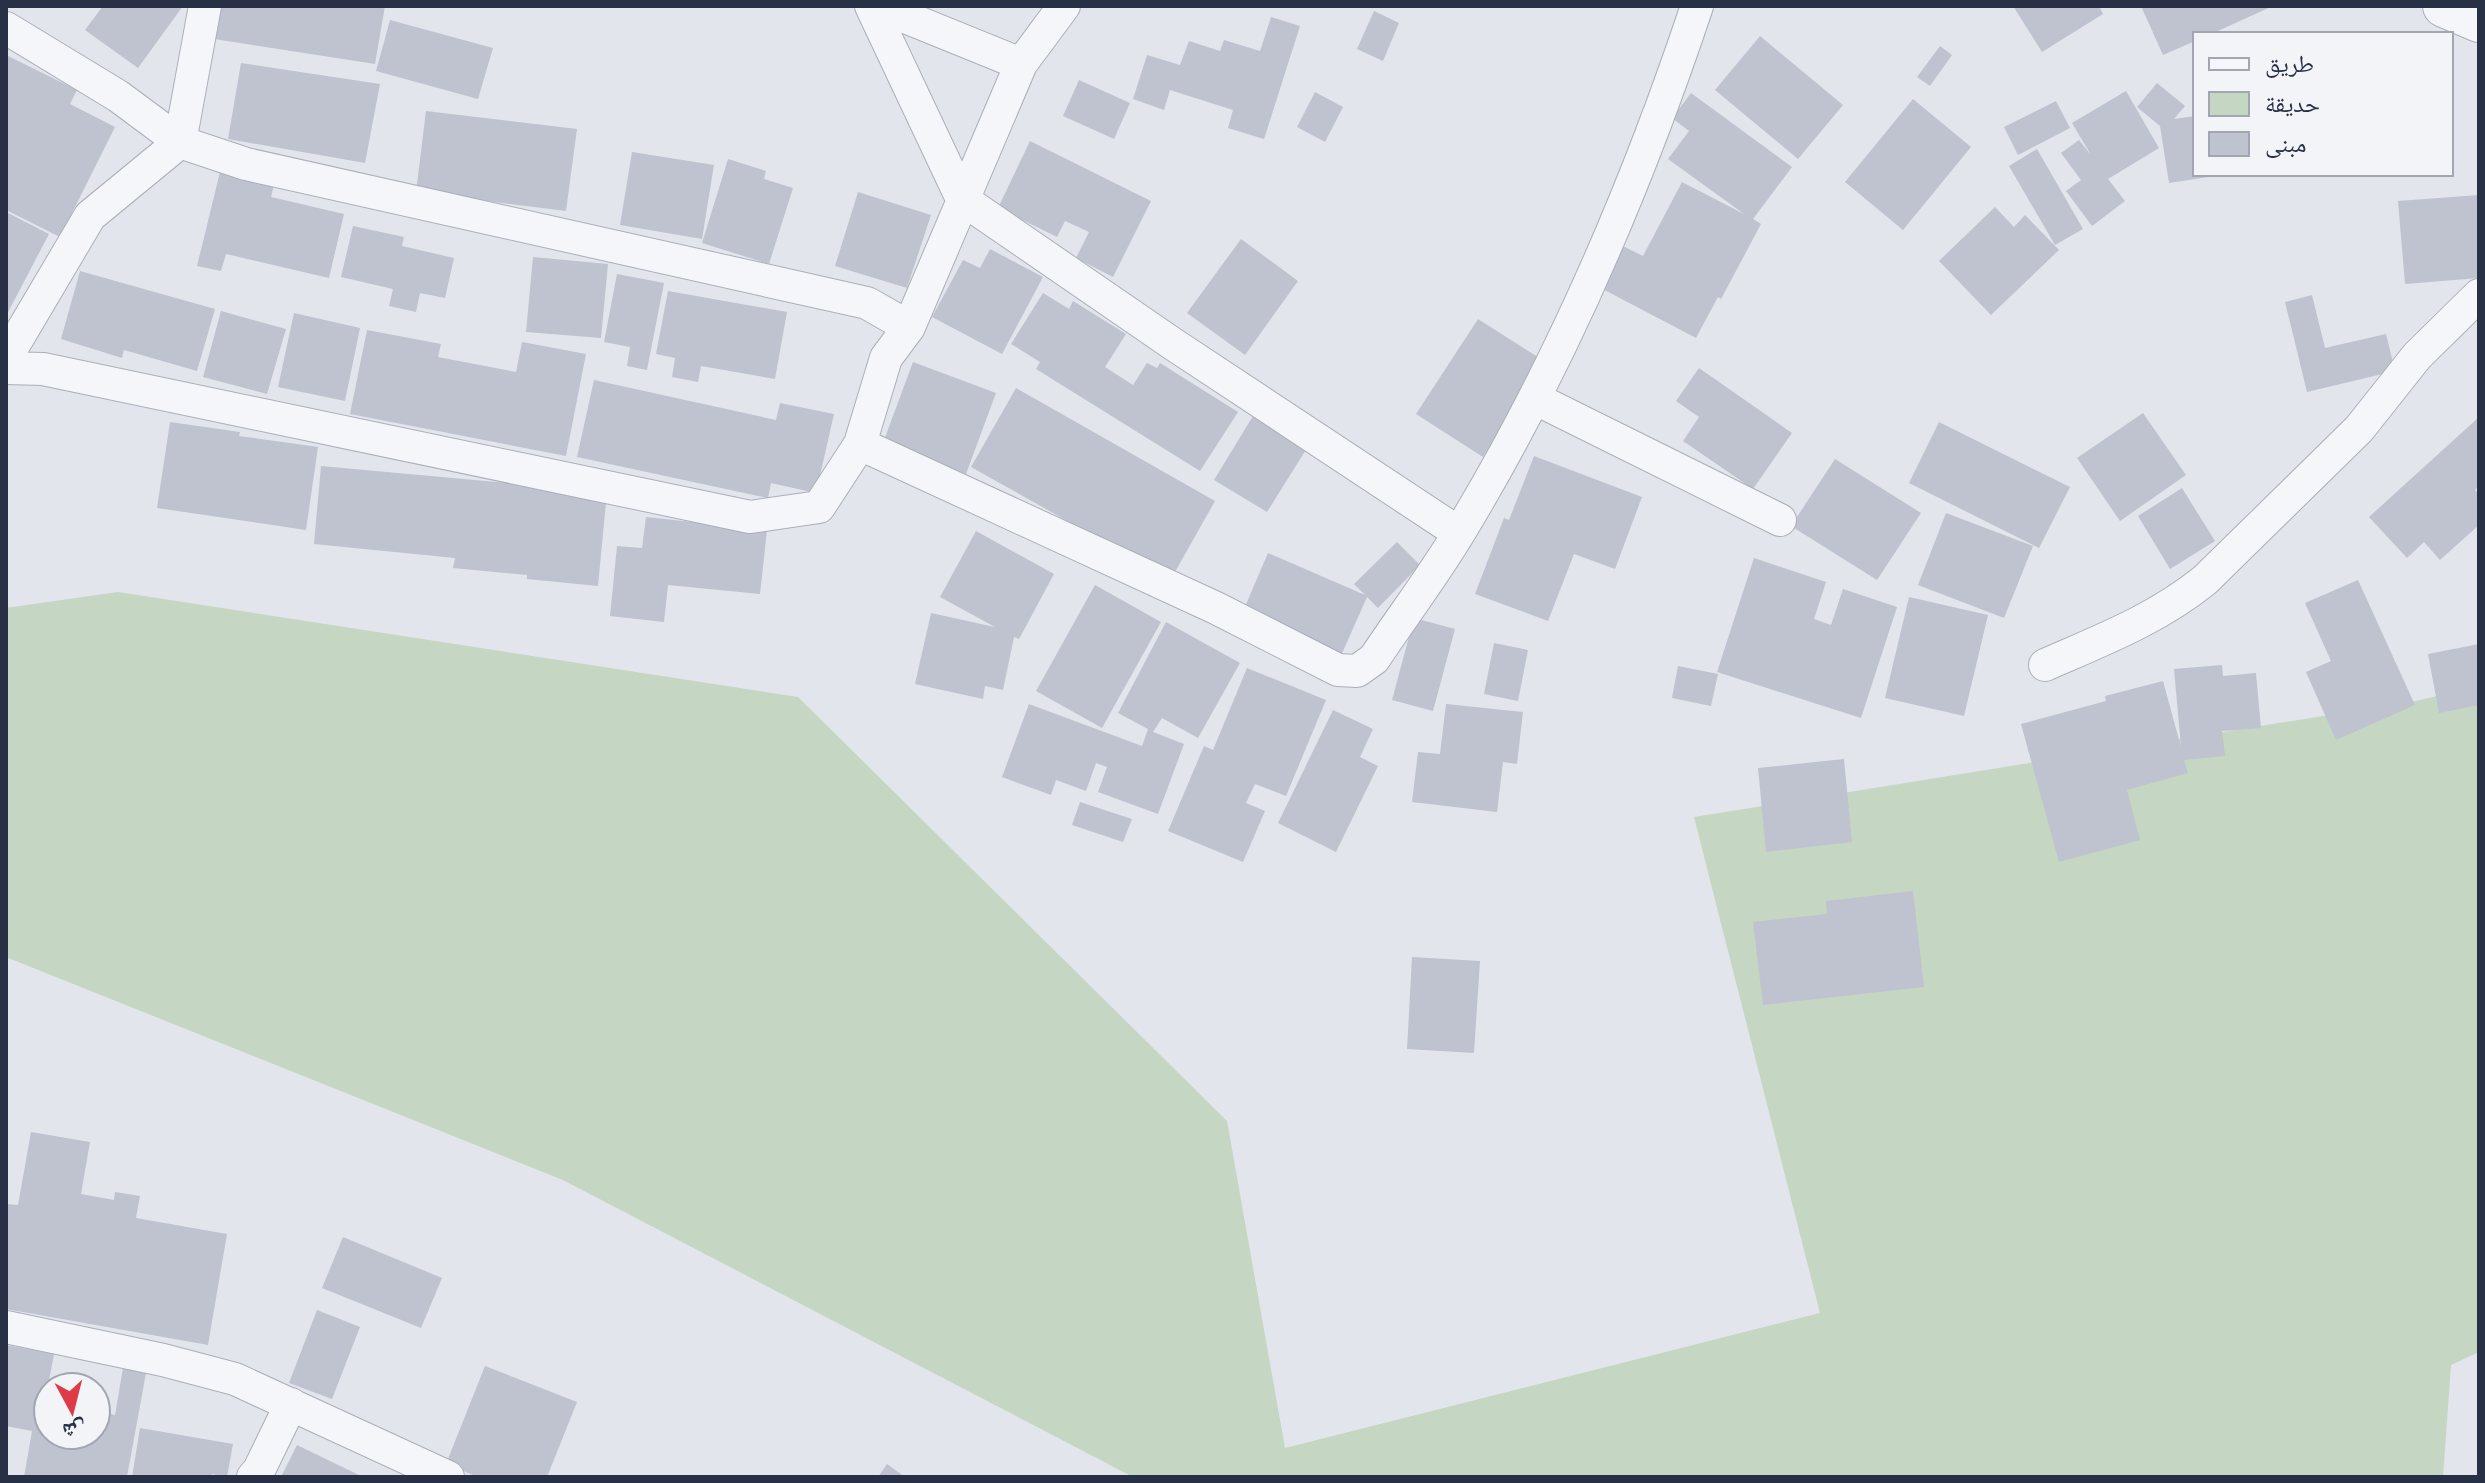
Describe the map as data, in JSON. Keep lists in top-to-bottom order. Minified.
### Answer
{"legend":["طريق","حديقة","مبنى"],"north":"bottom"}
